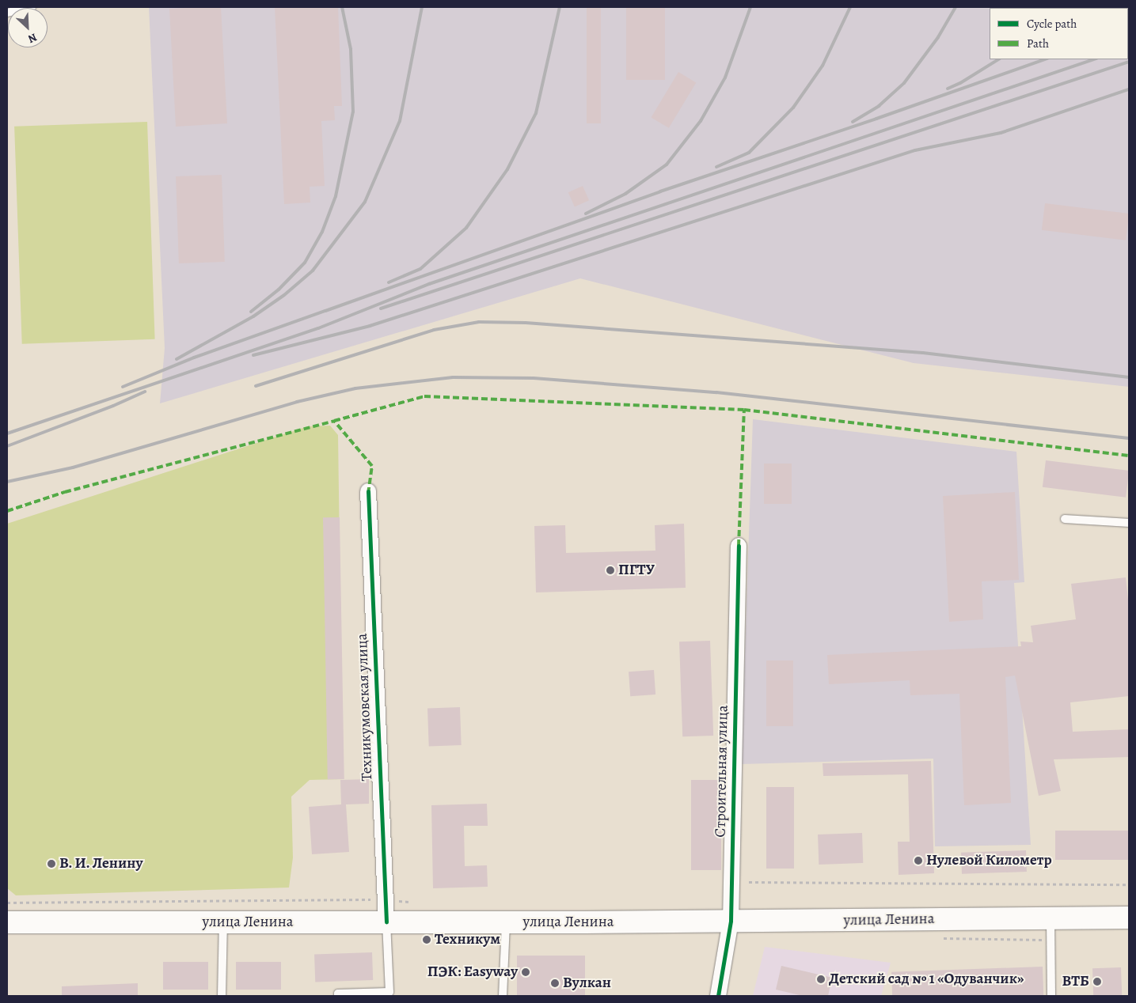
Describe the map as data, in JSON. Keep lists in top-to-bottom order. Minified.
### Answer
{"streets":{"main road":["улица Ленина"],"street":["Техникумовская улица","Строительная улица"]},"crossings":[["Техникумовская улица","улица Ленина"],["Строительная улица","улица Ленина"]],"places":["ПГТУ","Нулевой Километр","В. И. Ленину","Техникум","ПЭК: Easyway","Детский сад № 1 «Одуванчик»","ВТБ","Вулкан"],"legend":["Cycle path","Path"],"north":"bottom right"}
